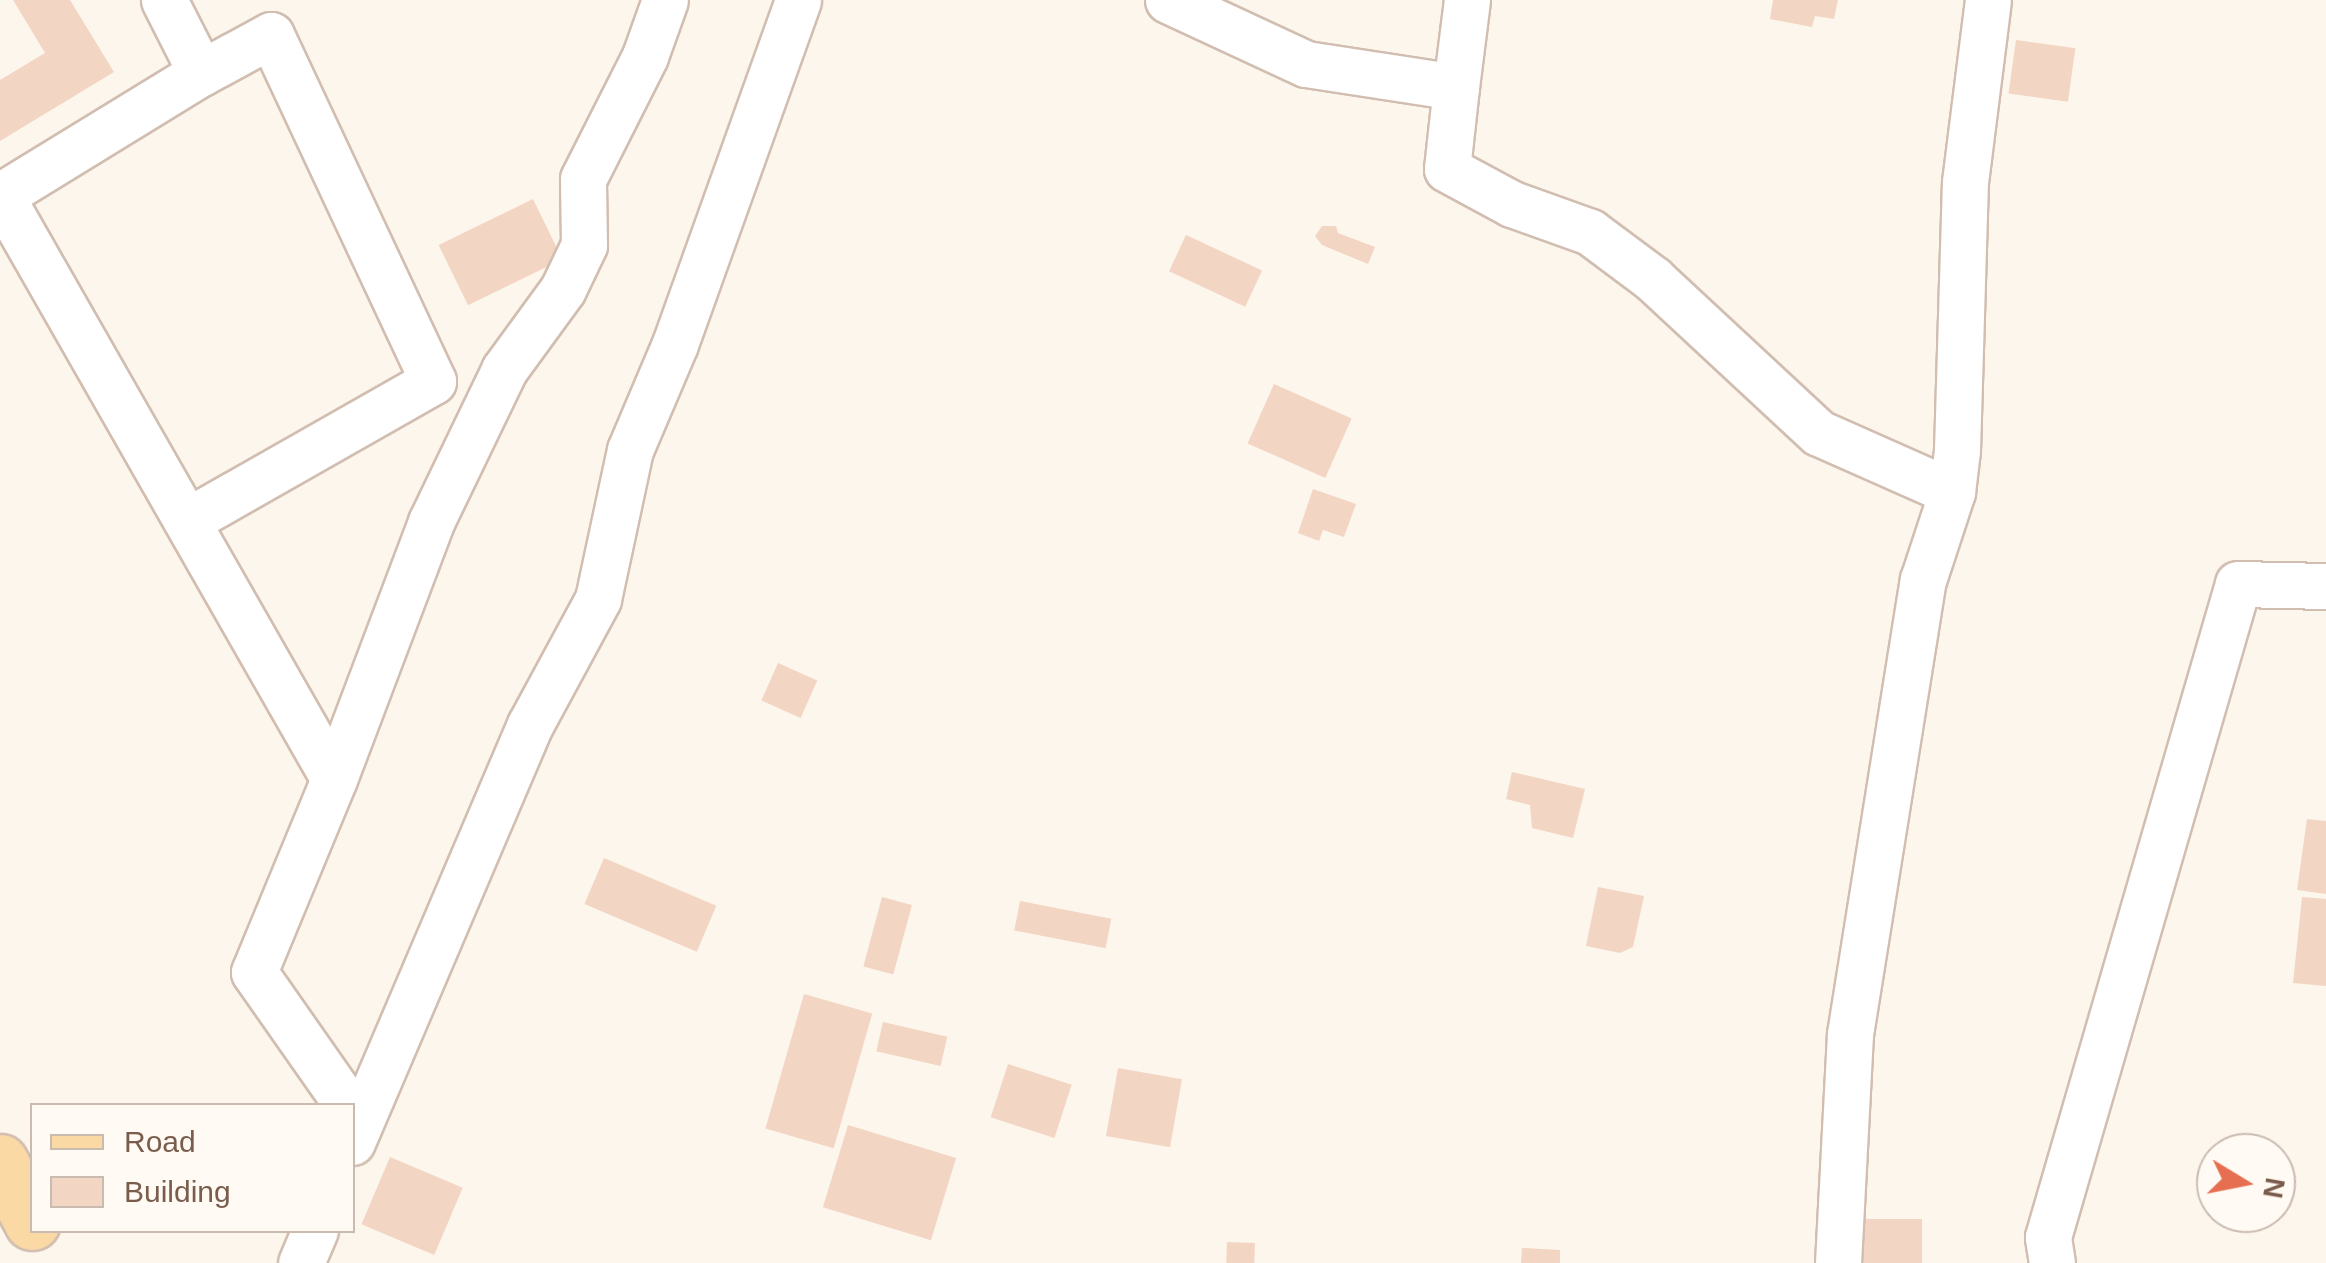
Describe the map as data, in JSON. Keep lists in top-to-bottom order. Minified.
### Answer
{"legend":["Road","Building"],"north":"right"}
